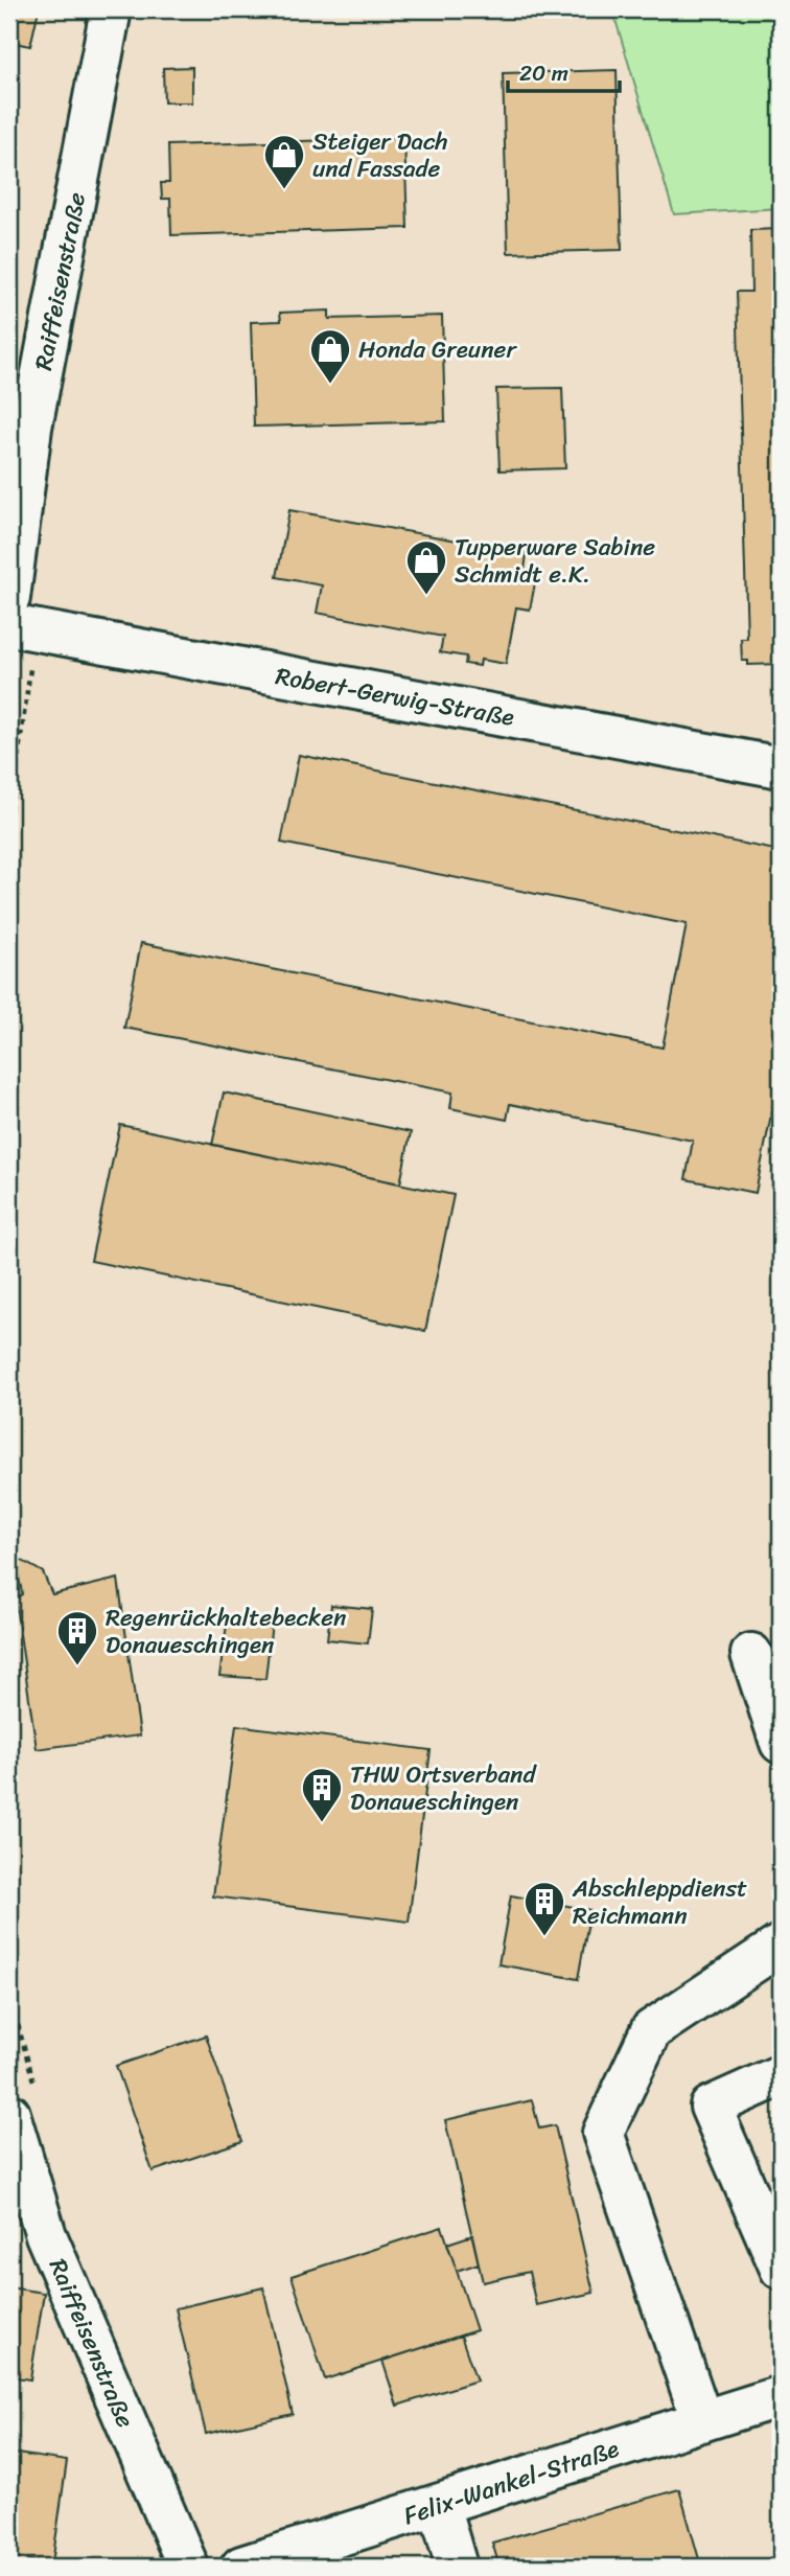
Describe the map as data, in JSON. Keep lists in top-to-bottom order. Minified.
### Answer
{"streets":{"street":["Raiffeisenstraße","Robert-Gerwig-Straße","Felix-Wankel-Straße"]},"places":{"shop":["Steiger Dach und Fassade","Honda Greuner","Tupperware Sabine Schmidt e.K."],"building":["Regenrückhaltebecken Donaueschingen","THW Ortsverband Donaueschingen","Abschleppdienst Reichmann"]},"scale_bar":"20 m"}
